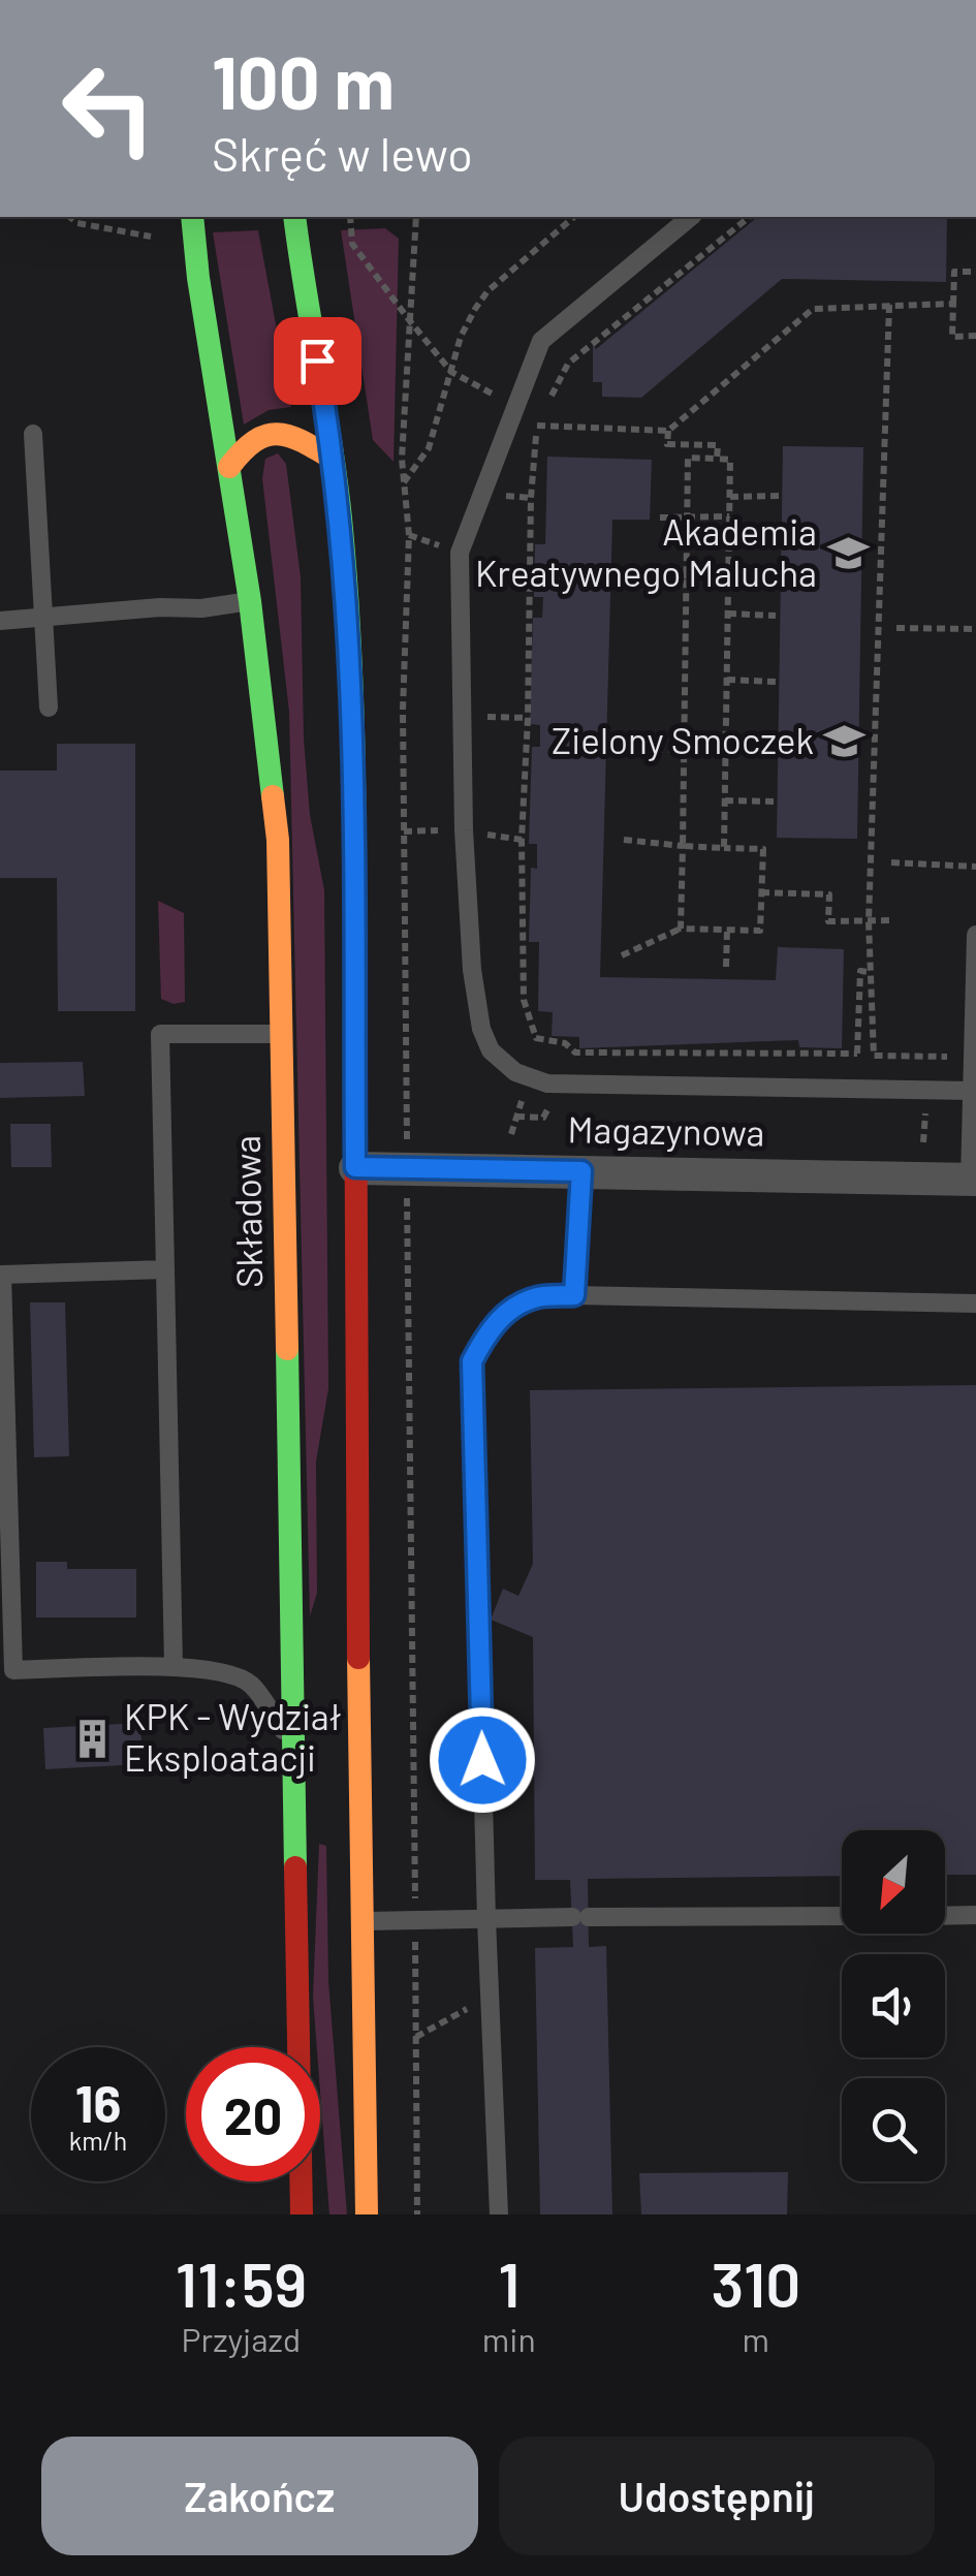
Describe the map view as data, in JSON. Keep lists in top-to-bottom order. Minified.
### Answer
{"streets":{"main road":["Składowa"],"street":["Magazynowa"]},"places":{"school or university":["Akademia Kreatywnego Malucha","Zielony Smoczek"],"building":["KPK - Wydział Eksploatacji"]},"north":"bottom left","page":{"turn":["100 m","Skręć w lewo"],"speed":"16 km/h","limit":"20","eta":["11:59","Przyjazd","1","min","310","m"],"buttons":["Zakończ","Udostępnij"]}}
